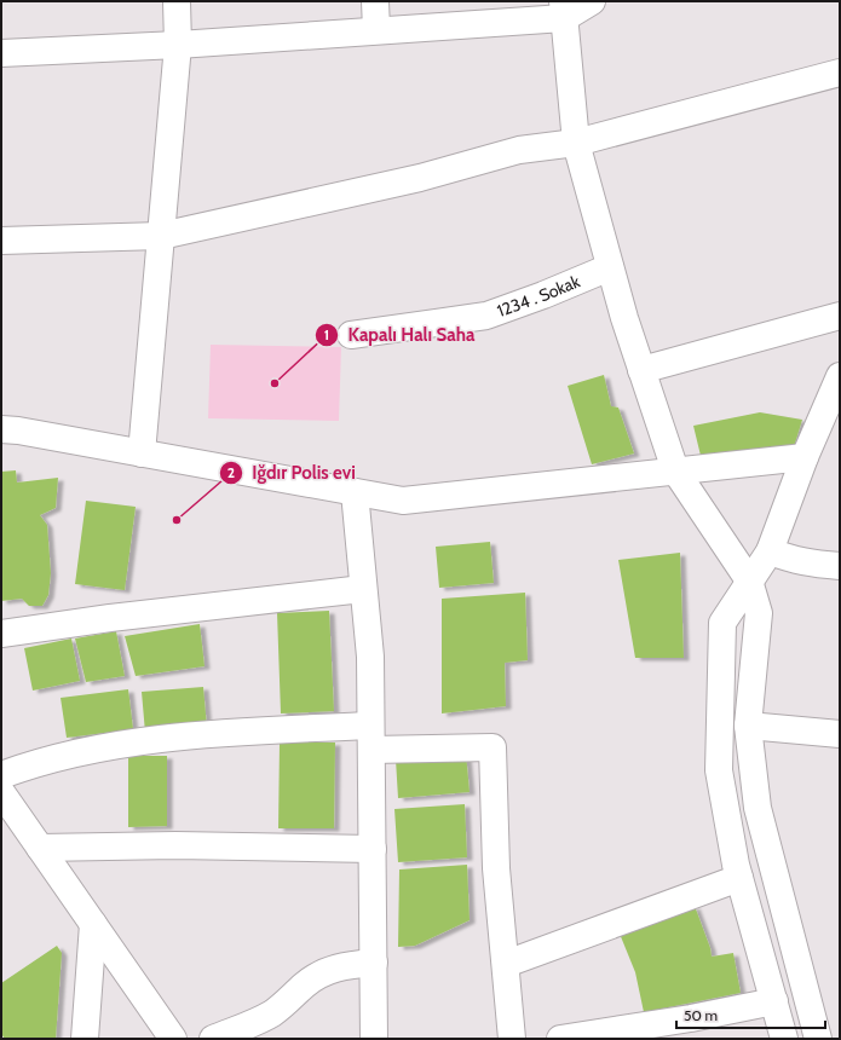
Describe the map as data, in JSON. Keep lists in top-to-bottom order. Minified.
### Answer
{"streets":{"street":["1234 . Sokak"]},"places":["Kapalı Halı Saha","Iğdır Polis evi"],"scale_bar":"50 m"}
